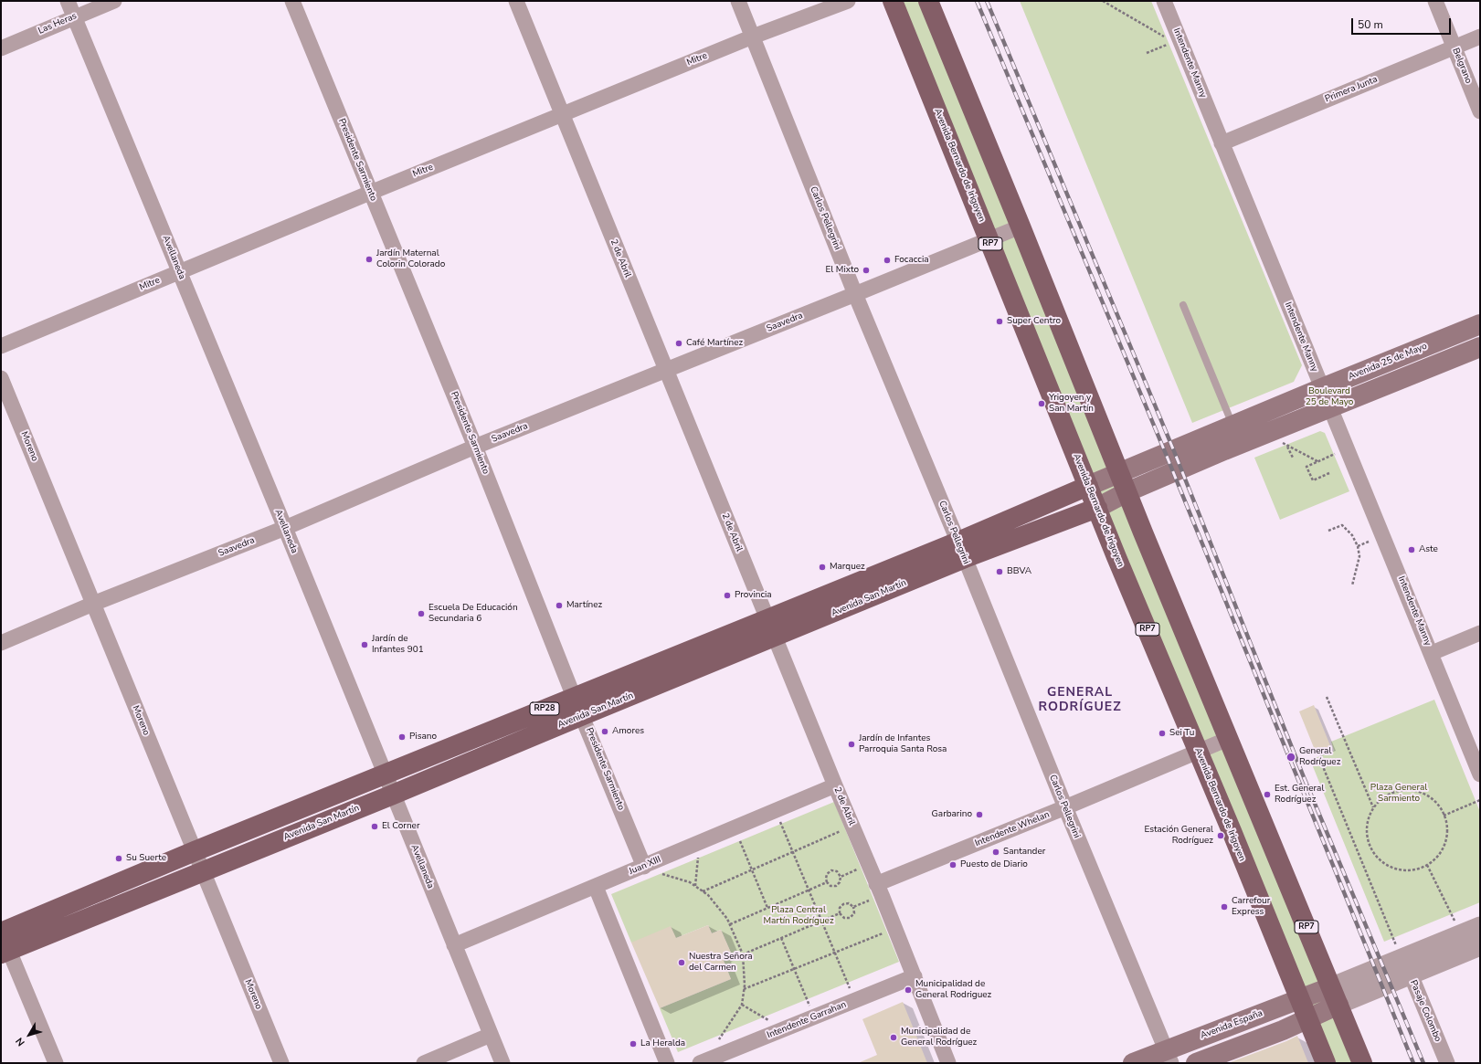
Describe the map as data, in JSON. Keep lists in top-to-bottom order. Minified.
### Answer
{"streets":{"main road":["Avenida Bernardo de Irigoyen","RP7","Avenida 25 de Mayo","Avenida San Martín","RP28","Avenida España"],"street":["Las Heras","Mitre","Intendente Manny","Belgrano","Primera Junta","Presidente Sarmiento","Carlos Pellegrini","Avellaneda","2 de Abril","Saavedra","Moreno","Intendente Whelan","Juan XIII","Pasaje Colombo","Intendente Garrahan"]},"crossings":[["Las Heras","Avellaneda"],["Mitre","Presidente Sarmiento"],["Mitre","Carlos Pellegrini"],["Mitre","Avellaneda"],["Mitre","2 de Abril"],["Intendente Manny","Primera Junta"],["Intendente Manny","Avenida 25 de Mayo"],["Intendente Manny","RP28"],["Belgrano","Primera Junta"],["Presidente Sarmiento","Saavedra"],["Presidente Sarmiento","Avenida San Martín"],["Presidente Sarmiento","Juan XIII"],["Avenida Bernardo de Irigoyen","RP7"],["Avenida Bernardo de Irigoyen","Saavedra"],["Avenida Bernardo de Irigoyen","Avenida San Martín"],["Avenida Bernardo de Irigoyen","Intendente Whelan"],["Avenida Bernardo de Irigoyen","Avenida España"],["Carlos Pellegrini","Saavedra"],["Carlos Pellegrini","Avenida San Martín"],["Carlos Pellegrini","Intendente Whelan"],["Carlos Pellegrini","Avenida España"],["RP7","Saavedra"],["RP7","Avenida San Martín"],["RP7","Intendente Whelan"],["RP7","Avenida España"],["Avellaneda","Saavedra"],["Avellaneda","Avenida San Martín"],["Avellaneda","Juan XIII"],["2 de Abril","Saavedra"],["2 de Abril","Avenida San Martín"],["2 de Abril","Intendente Whelan"],["2 de Abril","Juan XIII"],["2 de Abril","Intendente Garrahan"],["Saavedra","Moreno"],["Avenida 25 de Mayo","Avenida San Martín"],["Moreno","Avenida San Martín"],["Avenida San Martín","RP28"]],"districts":["GENERAL RODRÍGUEZ"],"parks":["Boulevard 25 de Mayo","Plaza General Sarmiento","Plaza Central Martín Rodríguez"],"places":["Jardín Maternal Colorin Colorado","Focaccia","El Mixto","Super Centro","Café Martínez","Yrigoyen y San Martín","Aste","Marquez","BBVA","Provincia","Martínez","Escuela De Educación Secundaria 6","Jardín de Infantes 901","Amores","Sei Tu","Pisano","Jardín de Infantes Parroquia Santa Rosa","General Rodríguez","Est. General Rodríguez","Garbarino","El Corner","Estación General Rodríguez","Santander","Su Suerte","Puesto de Diario","Carrefour Express","Nuestra Señora del Carmen","Municipalidad de General Rodriguez","Municipalidad de General Rodríguez","La Heralda"],"scale_bar":"50 m","north":"bottom left"}
